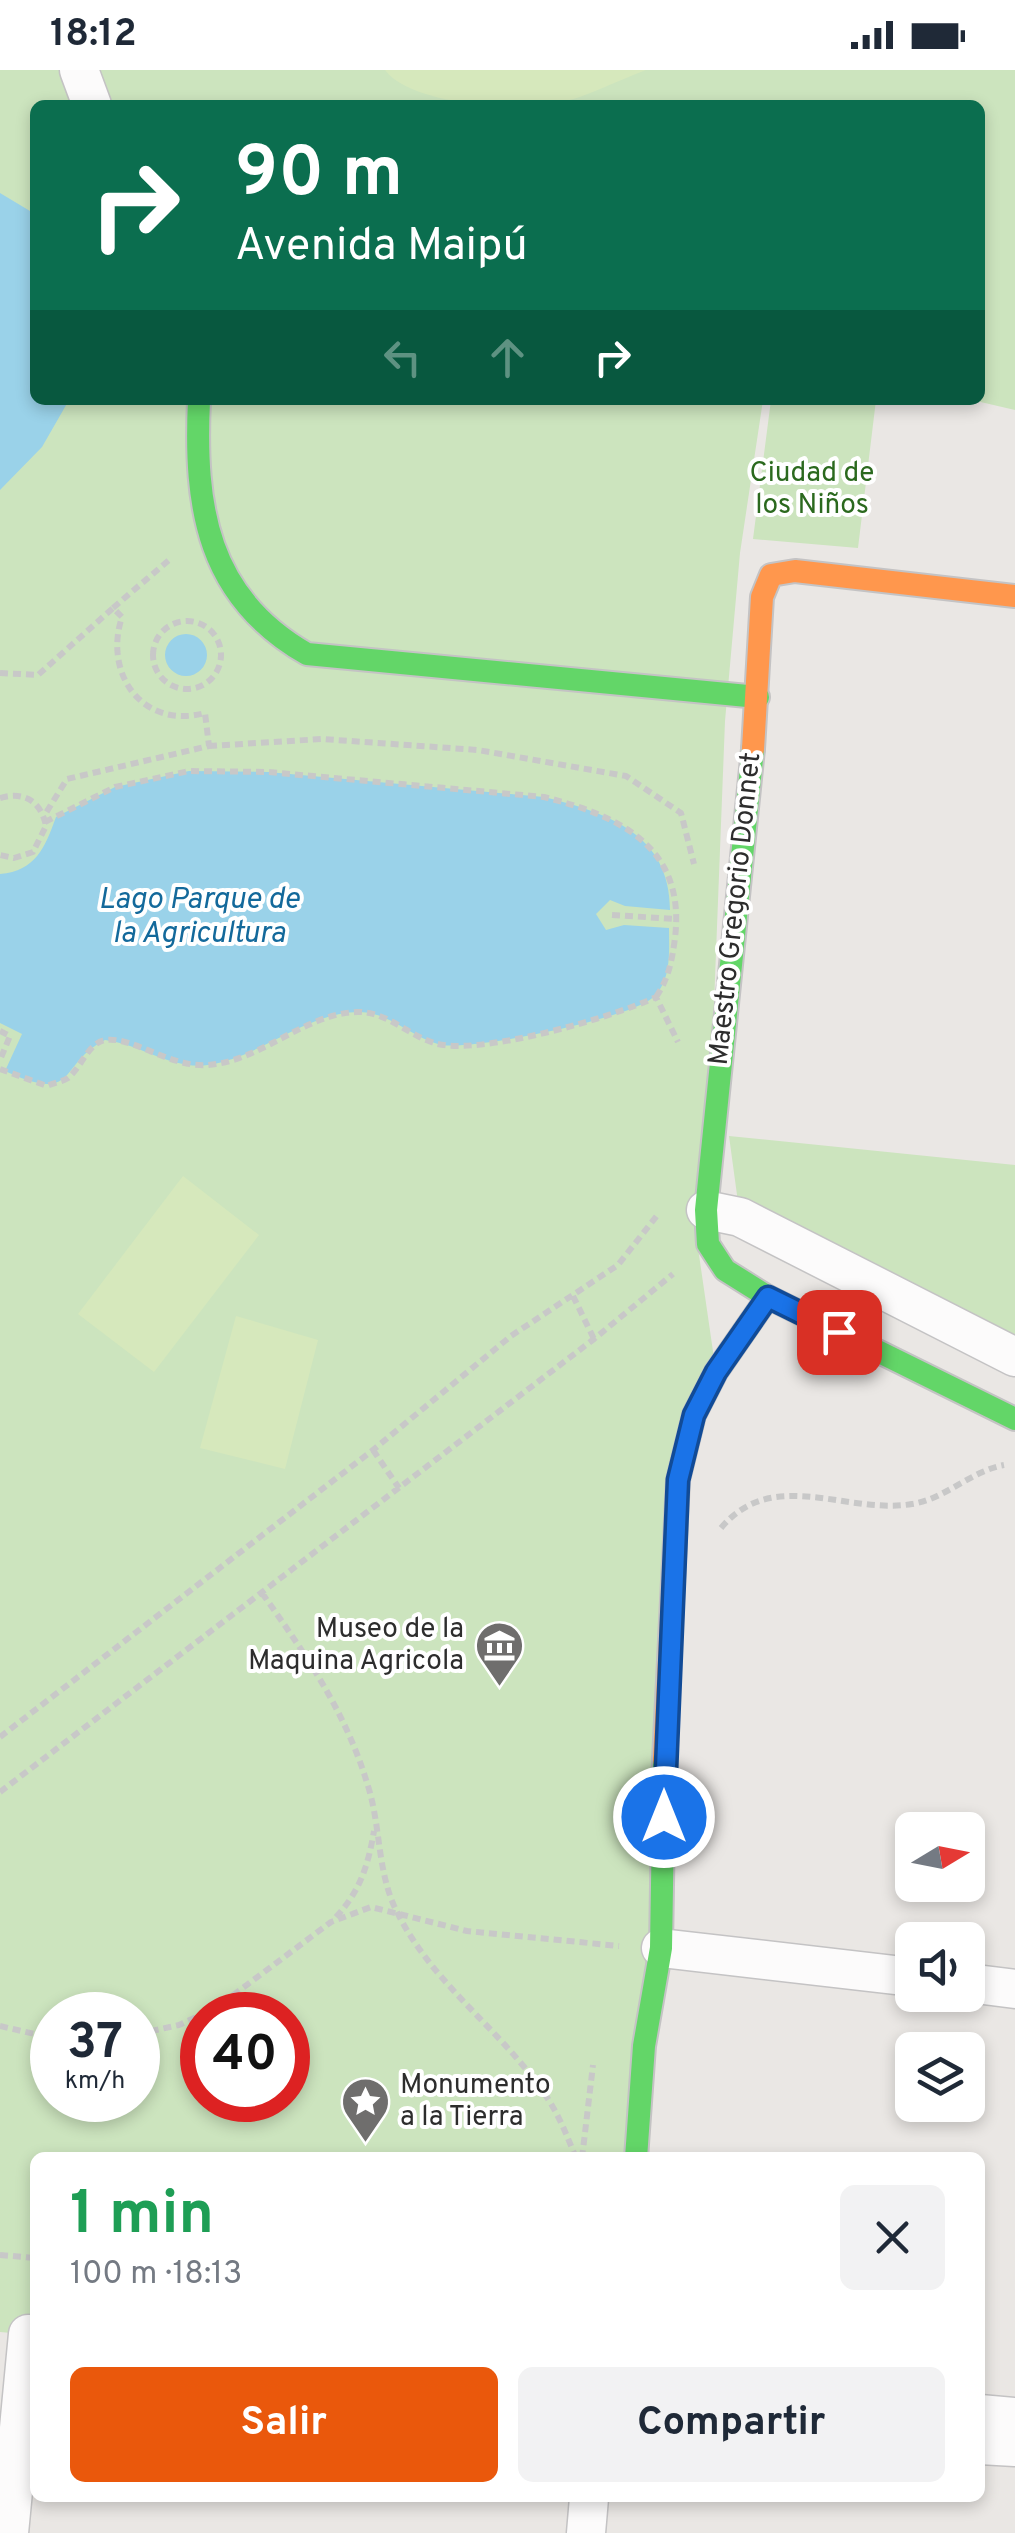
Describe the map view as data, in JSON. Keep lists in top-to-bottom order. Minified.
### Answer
{"streets":{"street":["Maestro Gregorio Donnet"]},"water":["Lago Parque de la Agricultura"],"parks":["Ciudad de los Niños"],"places":{"museum":["Museo de la Maquina Agricola"],"place":["Monumento a la Tierra"]},"north":"right","page":{"status":"18:12","turn":["90 m","Avenida Maipú"],"speed":"37 km/h","limit":"40","heading":["1 min","100 m · 18:13"],"buttons":["Salir","Compartir"]}}
